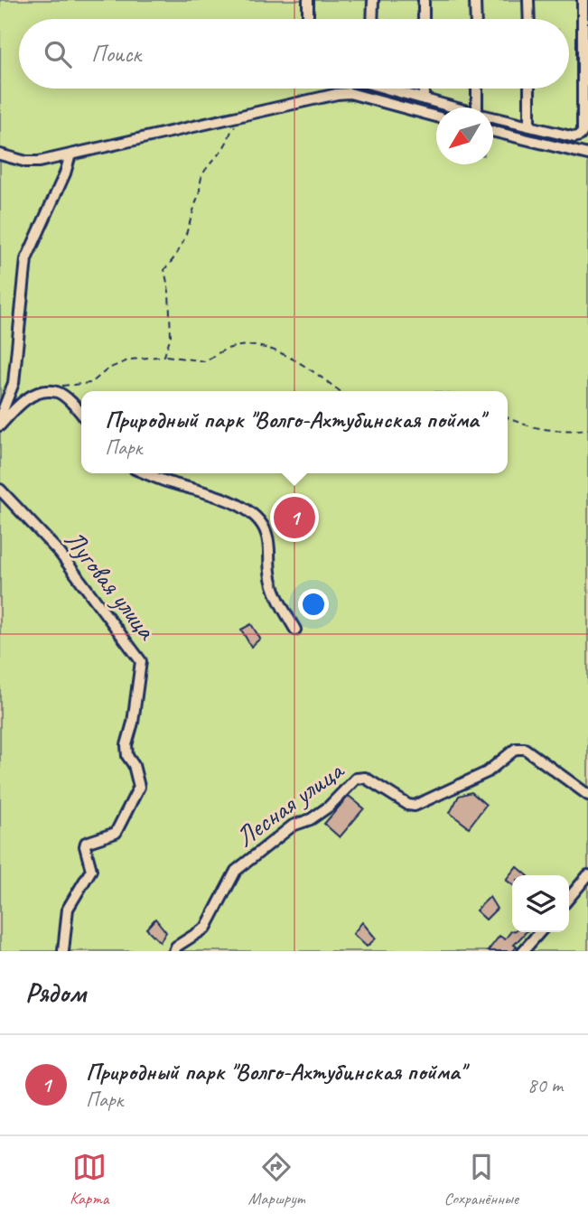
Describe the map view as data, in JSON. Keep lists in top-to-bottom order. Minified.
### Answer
{"streets":{"street":["Луговая улица","Лесная улица"]},"north":"bottom left","page":{"search":"Поиск","popup":["Природный парк \"Волго-Ахтубинская пойма\"","Парк"],"pins":"1","heading":"Рядом","list":[{"mark":"1","name":"Природный парк \"Волго-Ахтубинская пойма\"","note":"Парк","value":"80 m"}],"nav":["Карта","Маршрут","Сохранённые"]}}
